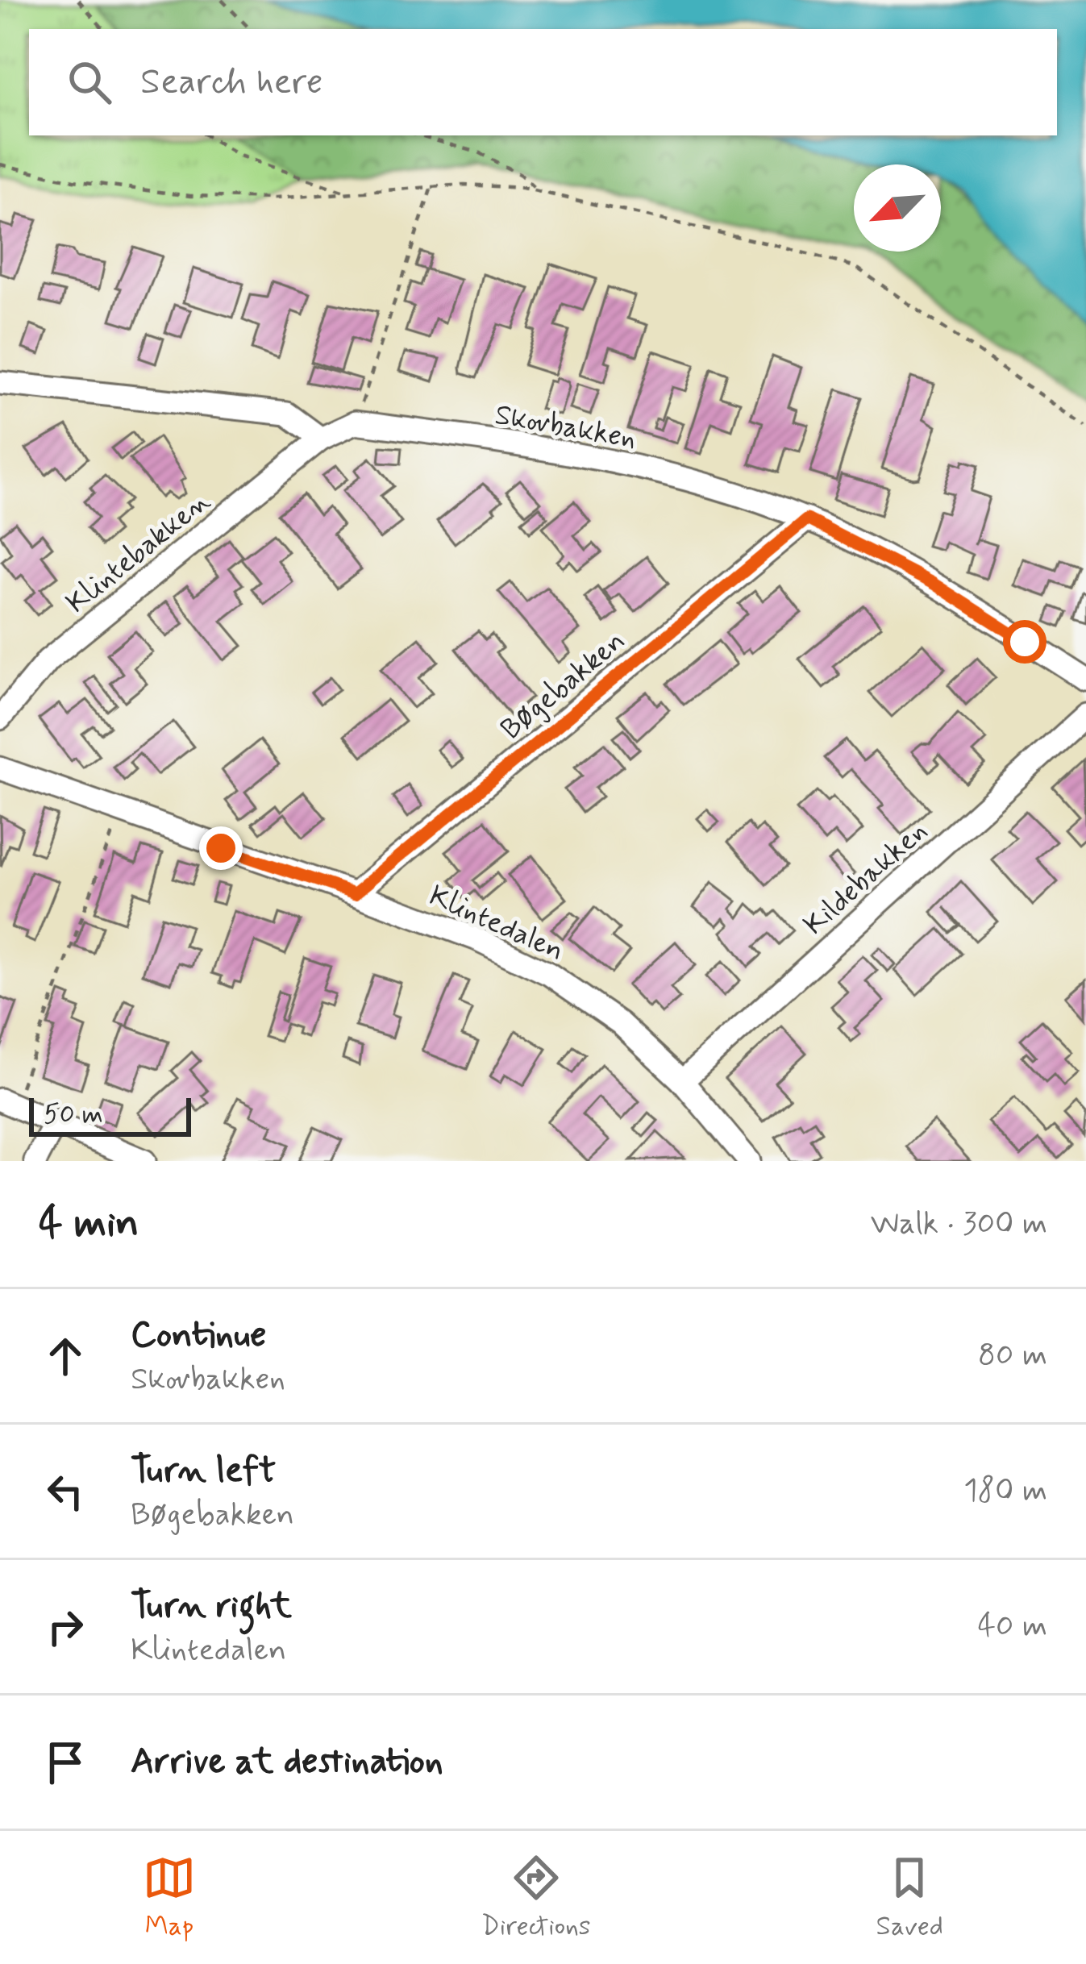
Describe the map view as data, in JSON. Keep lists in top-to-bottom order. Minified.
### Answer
{"streets":{"street":["Skovbakken","Klintebakken","Bøgebakken","Kildebakken","Klintedalen"]},"crossings":[["Skovbakken","Bøgebakken"],["Bøgebakken","Klintedalen"],["Kildebakken","Klintedalen"]],"scale_bar":"50 m","north":"bottom left","page":{"search":"Search here","scale":"50 m","heading":["4 min","Walk · 300 m"],"list":[["Continue","Skovbakken","80 m"],["Turn left","Bøgebakken","180 m"],["Turn right","Klintedalen","40 m"],"Arrive at destination"],"nav":["Map","Directions","Saved"]}}
